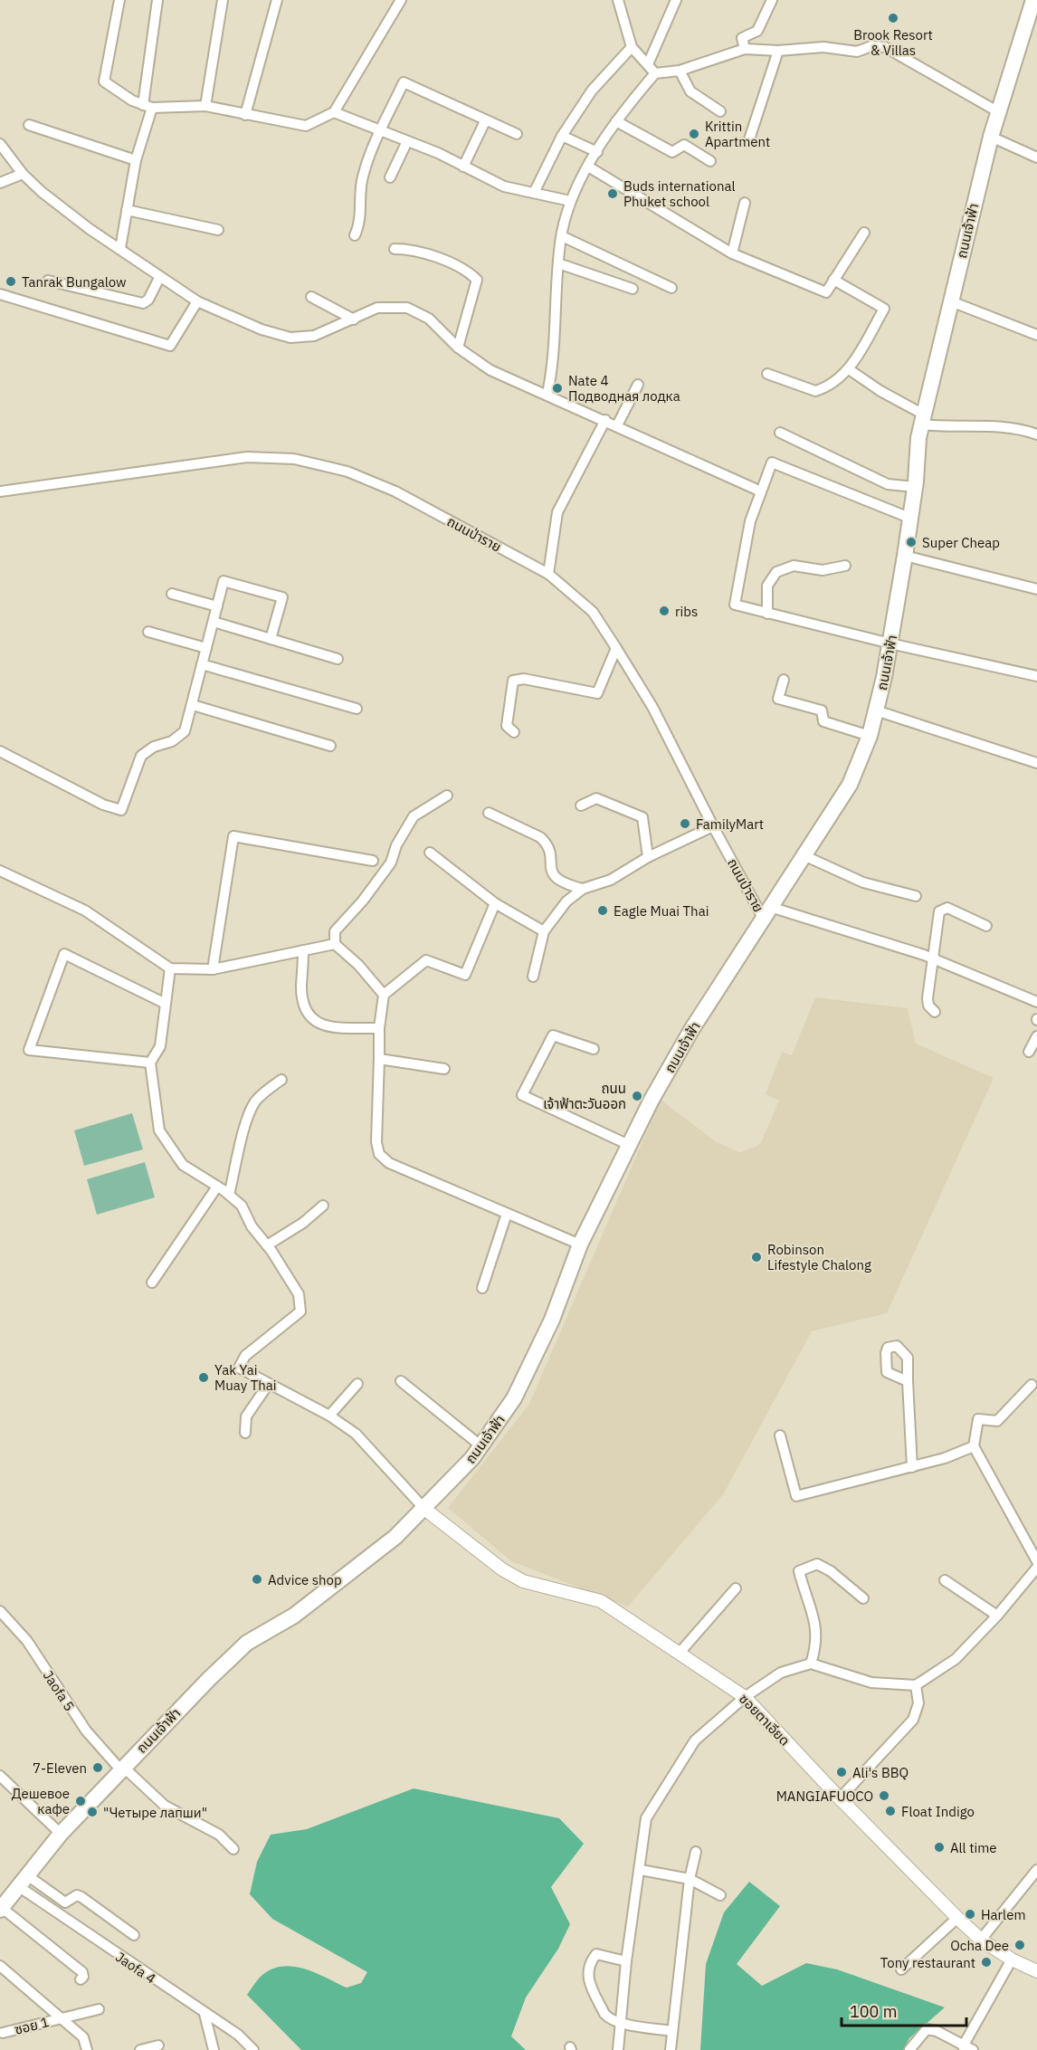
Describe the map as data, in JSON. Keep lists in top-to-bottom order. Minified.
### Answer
{"streets":{"main road":["ถนนเจ้าฟ้า"],"street":["ถนนป่าราย","Jaofa 5","ซอยตาเอียด","Jaofa 4","ซอย 1"]},"crossings":[["ถนนเจ้าฟ้า","ถนนป่าราย"],["ถนนเจ้าฟ้า","Jaofa 5"],["ถนนเจ้าฟ้า","ซอยตาเอียด"],["ถนนเจ้าฟ้า","Jaofa 4"]],"places":["Brook Resort & Villas","Krittin Apartment","Buds international Phuket school","Tanrak Bungalow","Nate 4 Подводная лодка","Super Cheap","ribs","FamilyMart","Eagle Muai Thai","ถนน เจ้าฟ้าตะวันออก","Robinson Lifestyle Chalong","Yak Yai Muay Thai","Advice shop","7-Eleven","Ali's BBQ","MANGIAFUOCO","Дешевое кафе","Float Indigo","\"Четыре лапши\"","All time","Harlem","Ocha Dee","Tony restaurant"],"scale_bar":"100 m"}
